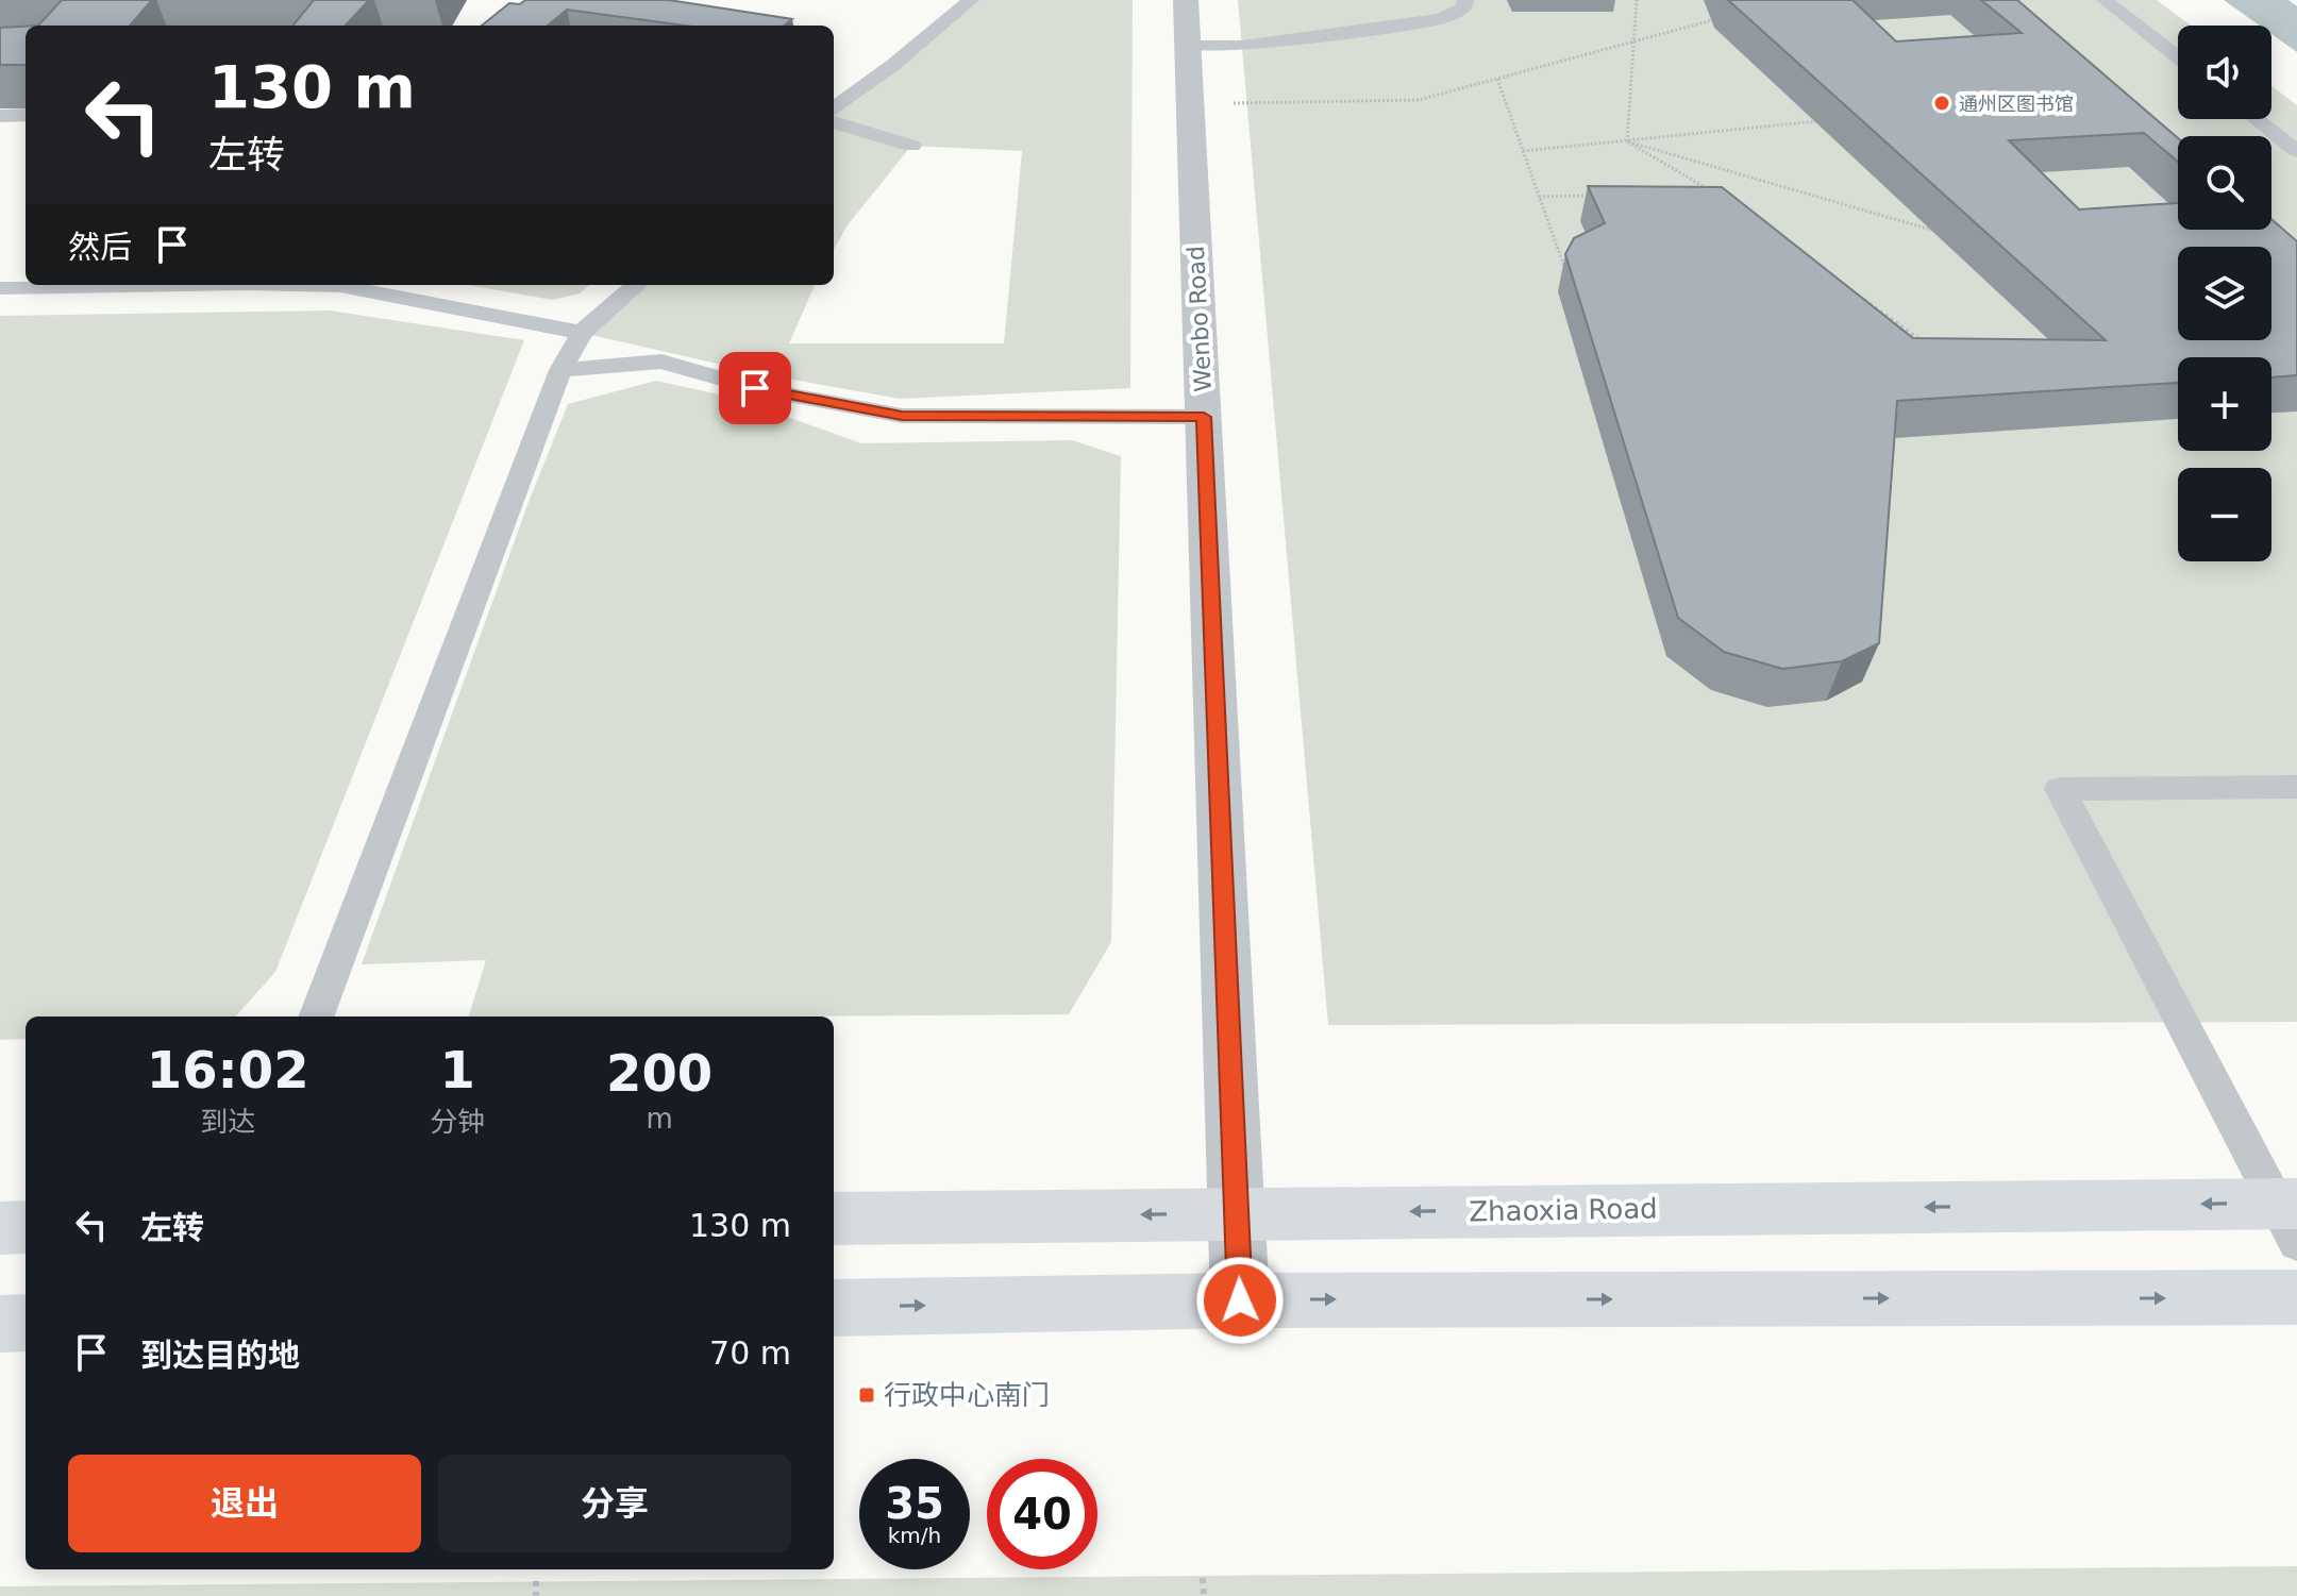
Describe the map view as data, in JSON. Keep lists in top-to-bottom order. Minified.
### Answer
{"streets":{"main road":["Zhaoxia Road"],"street":["Wenbo Road"]},"crossings":[["Wenbo Road","Zhaoxia Road"]],"places":{"other":["通州区图书馆"],"transit":["行政中心南门"]},"page":{"map_buttons":["+","−"],"turn":["130 m","左转"],"then":"然后","eta":["16:02","到达","1","分钟","200","m"],"list":[{"name":"左转","value":"130 m"},{"name":"到达目的地","value":"70 m"}],"buttons":["退出","分享"],"speed":"35 km/h","limit":"40"}}
